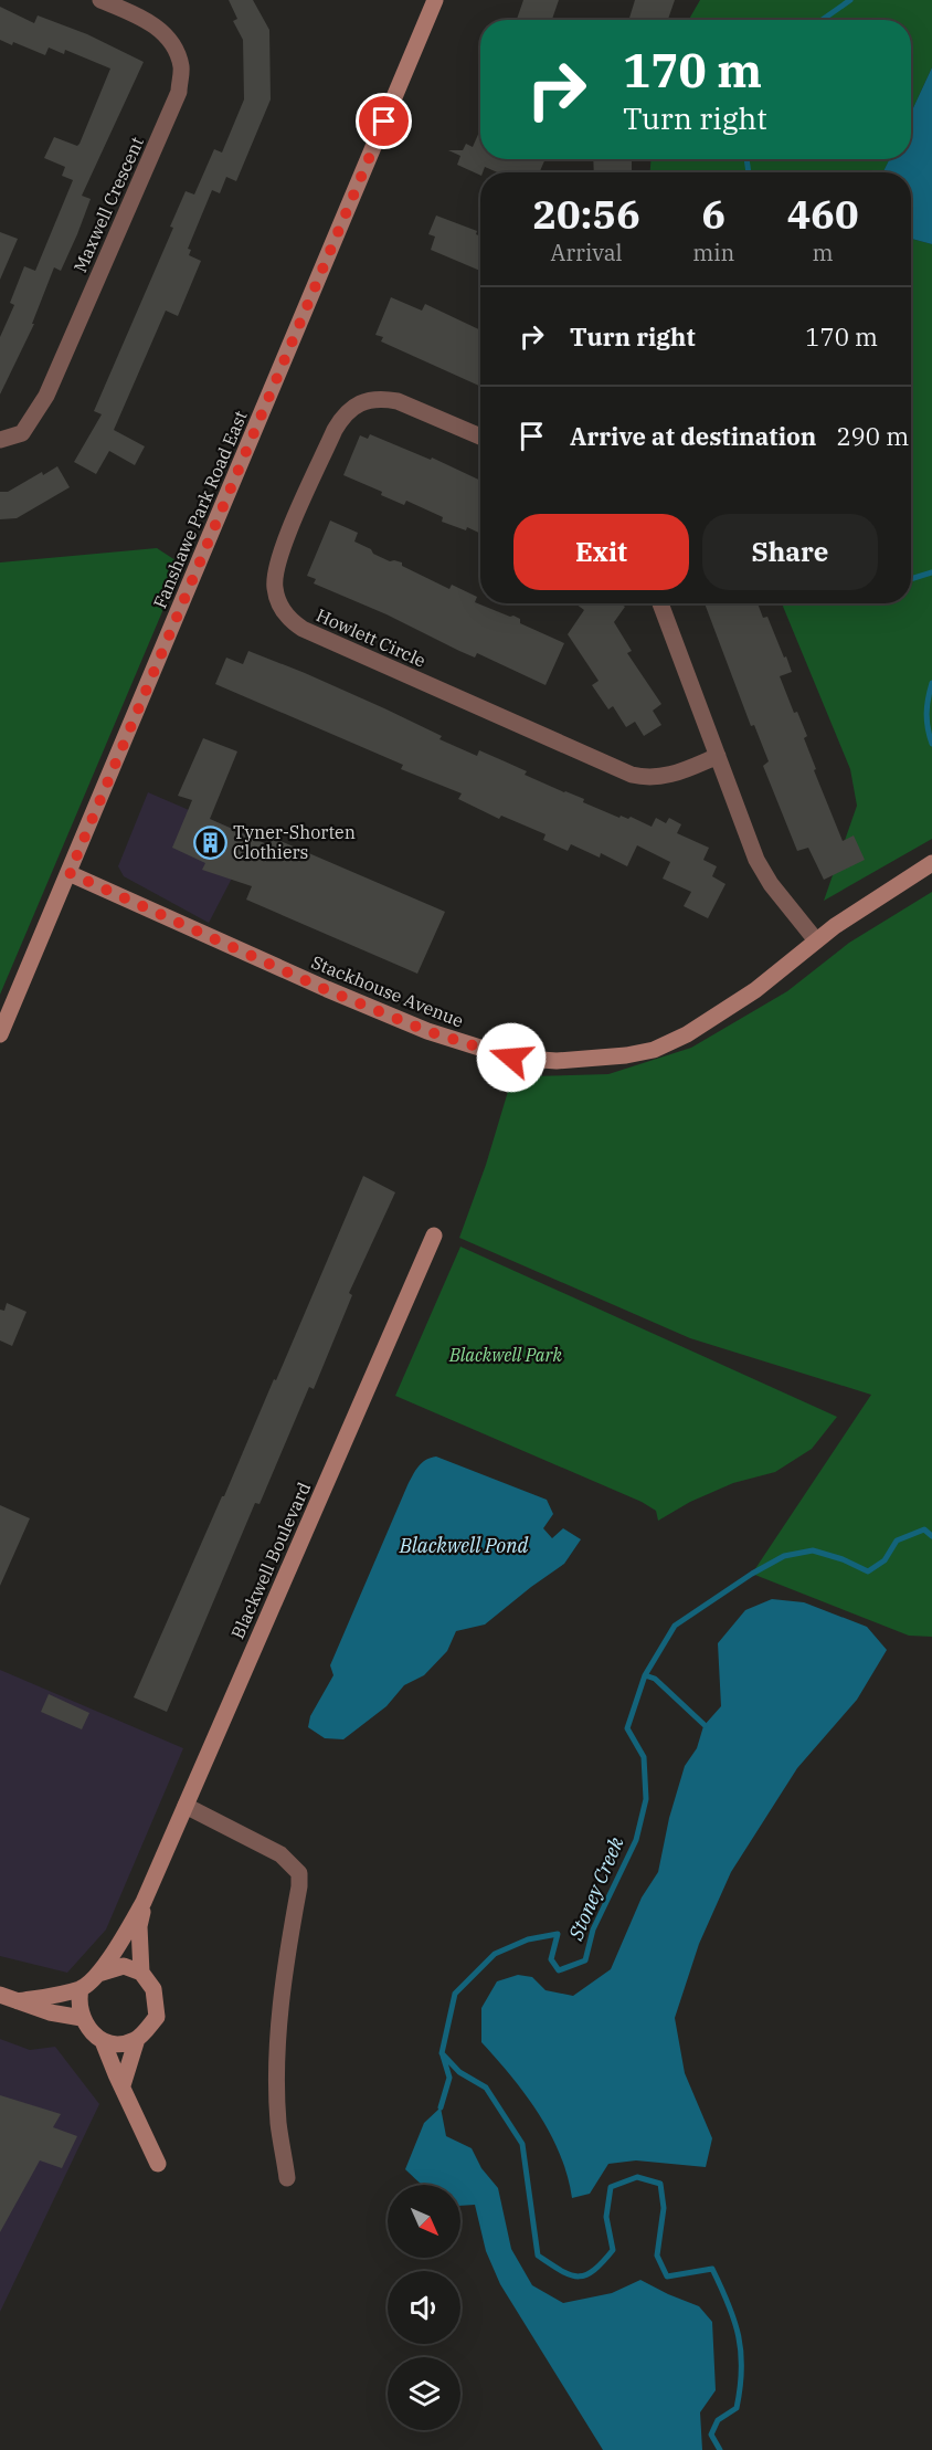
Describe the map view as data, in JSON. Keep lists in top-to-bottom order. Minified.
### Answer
{"streets":{"street":["Maxwell Crescent","Fanshawe Park Road East","Howlett Circle","Stackhouse Avenue","Blackwell Boulevard"]},"crossings":[["Fanshawe Park Road East","Stackhouse Avenue"]],"water":["Blackwell Pond","Stoney Creek"],"parks":["Blackwell Park"],"places":{"building":["Tyner-Shorten Clothiers"]},"north":"bottom right","page":{"turn":["170 m","Turn right"],"eta":["20:56","Arrival","6","min","460","m"],"list":[{"name":"Turn right","value":"170 m"},{"name":"Arrive at destination","value":"290 m"}],"buttons":["Exit","Share"]}}
